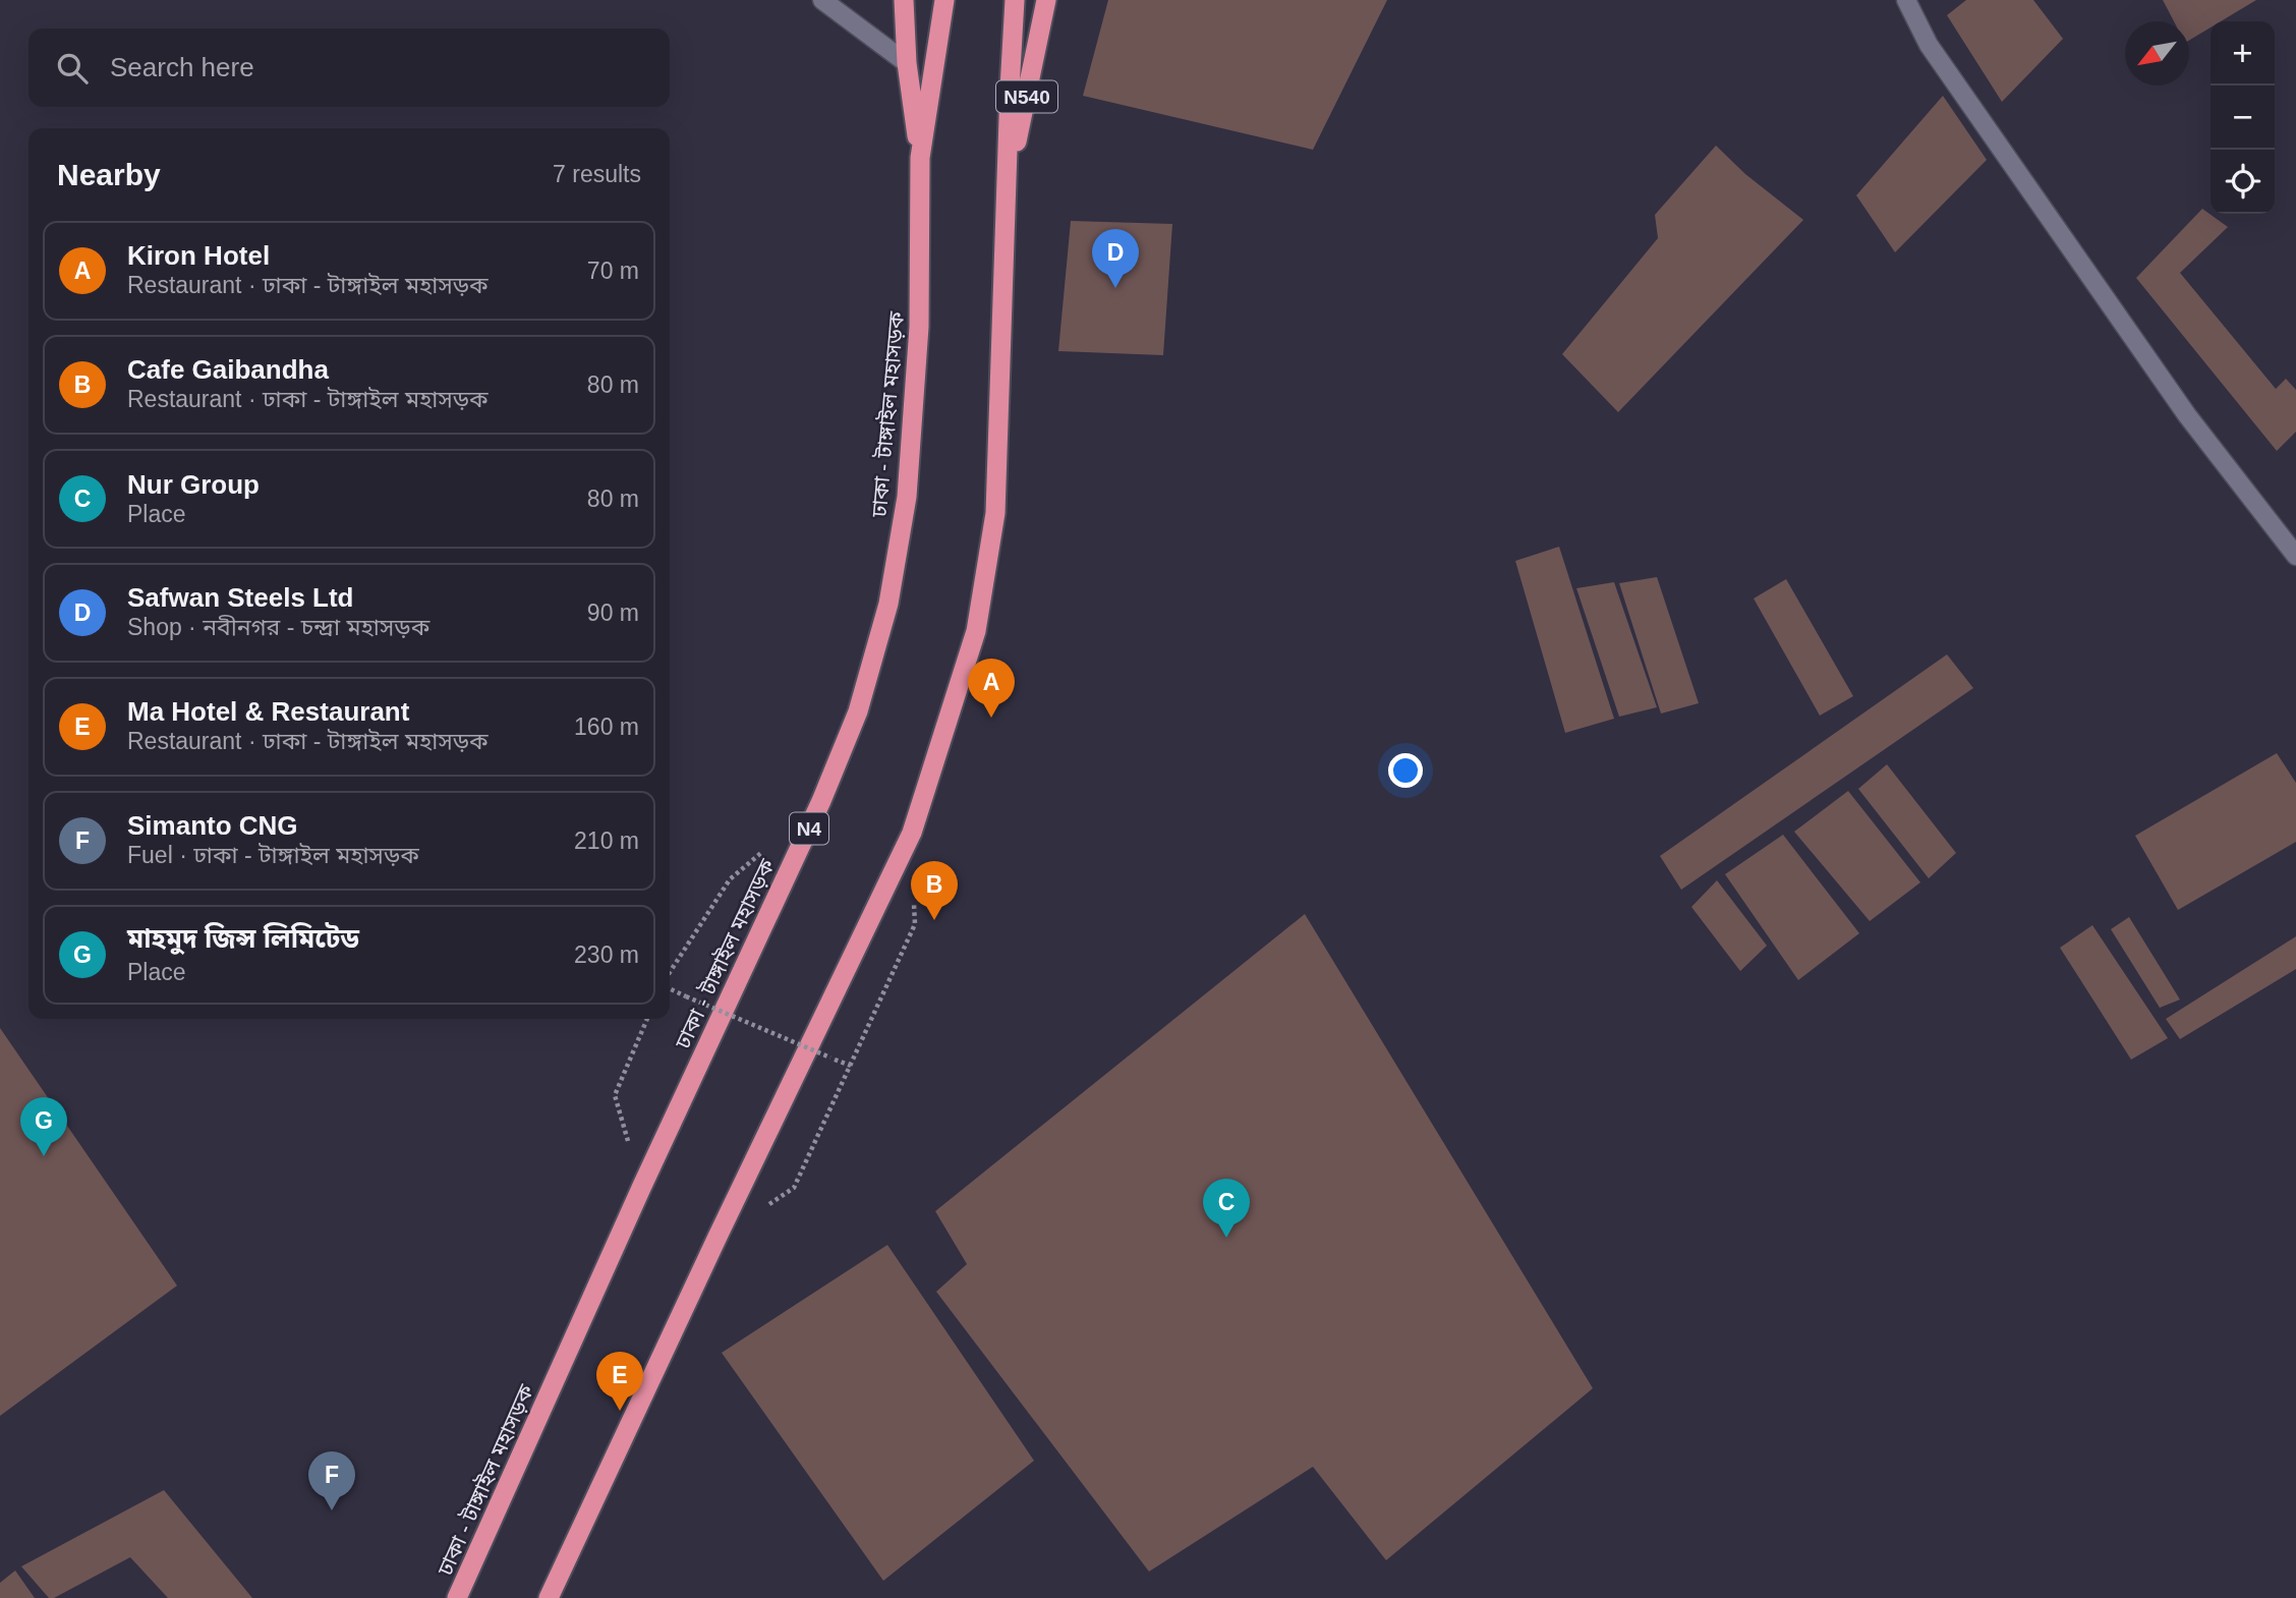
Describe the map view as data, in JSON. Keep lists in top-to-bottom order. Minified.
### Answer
{"streets":{"highway":["N540","ঢাকা - টাঙ্গাইল মহাসড়ক","N4"]},"north":"bottom left","page":{"map_buttons":["+","−"],"search":"Search here","heading":["Nearby","7 results"],"list":[{"mark":"A","name":"Kiron Hotel","note":"Restaurant · ঢাকা - টাঙ্গাইল মহাসড়ক","value":"70 m"},{"mark":"B","name":"Cafe Gaibandha","note":"Restaurant · ঢাকা - টাঙ্গাইল মহাসড়ক","value":"80 m"},{"mark":"C","name":"Nur Group","note":"Place","value":"80 m"},{"mark":"D","name":"Safwan Steels Ltd","note":"Shop · নবীনগর - চন্দ্রা মহাসড়ক","value":"90 m"},{"mark":"E","name":"Ma Hotel & Restaurant","note":"Restaurant · ঢাকা - টাঙ্গাইল মহাসড়ক","value":"160 m"},{"mark":"F","name":"Simanto CNG","note":"Fuel · ঢাকা - টাঙ্গাইল মহাসড়ক","value":"210 m"},{"mark":"G","name":"মাহমুদ জিন্স লিমিটেড","note":"Place","value":"230 m"}],"pins":["D","A","B","G","C","E","F"]}}
